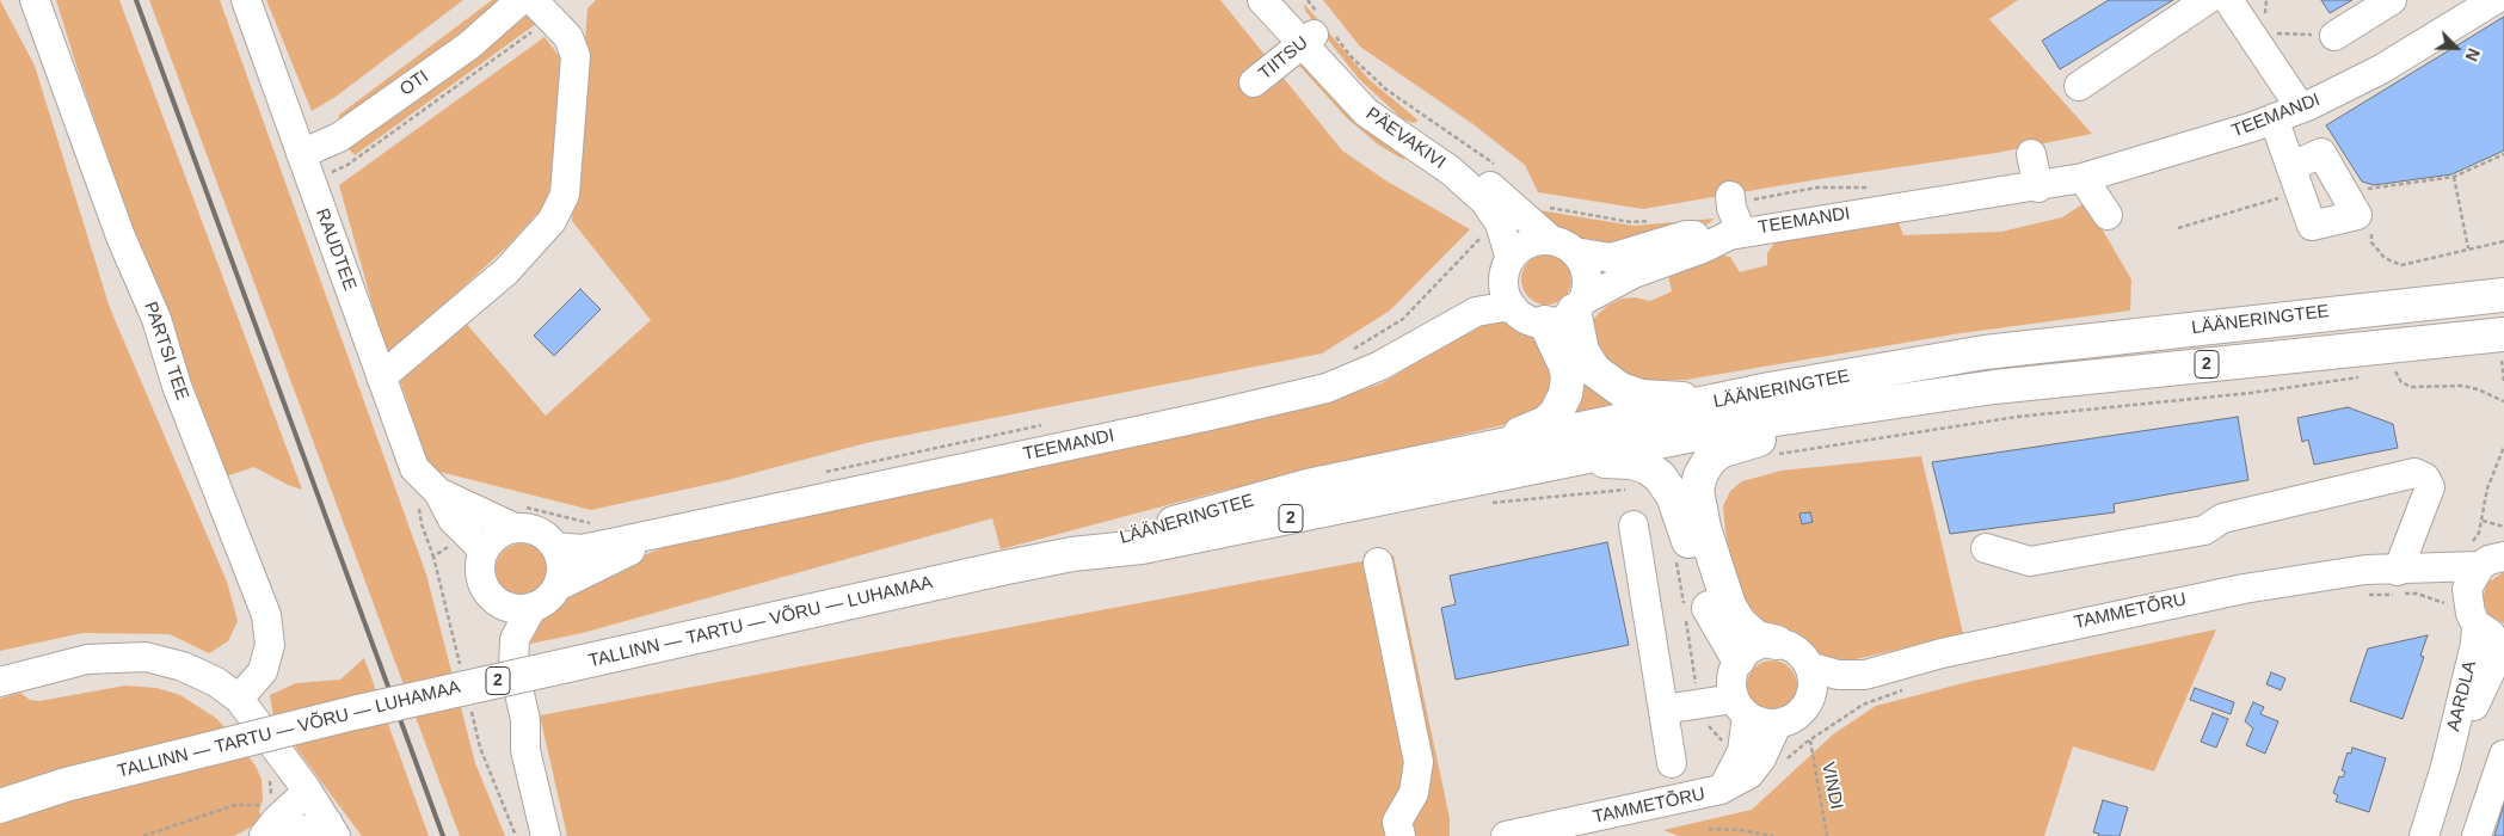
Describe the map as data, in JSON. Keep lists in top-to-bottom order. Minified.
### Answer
{"streets":{"highway":["LÄÄNERINGTEE","2","TALLINN — TARTU — VÕRU — LUHAMAA"],"street":["TIITSU","OTI","TEEMANDI","PÄEVAKIVI","RAUDTEE","PARTSI TEE","TAMMETÕRU","AARDLA"],"path":["VINDI"]},"crossings":[["TIITSU","PÄEVAKIVI"],["OTI","RAUDTEE"],["TEEMANDI","PÄEVAKIVI"],["TEEMANDI","RAUDTEE"],["LÄÄNERINGTEE","TALLINN — TARTU — VÕRU — LUHAMAA"],["TAMMETÕRU","AARDLA"]],"north":"bottom right"}
